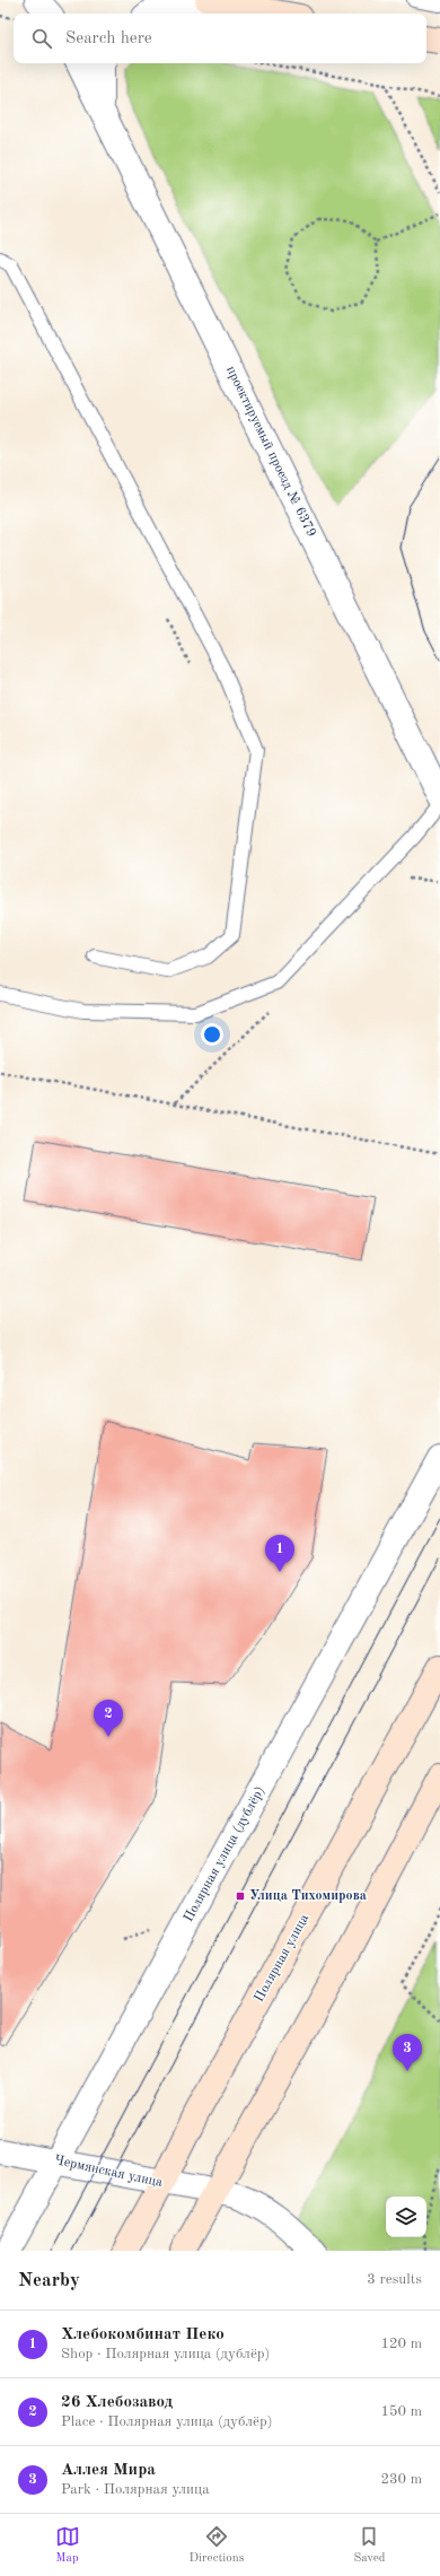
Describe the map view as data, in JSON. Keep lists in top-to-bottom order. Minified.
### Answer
{"streets":{"main road":["Полярная улица"],"street":["проектируемый проезд № 6379","Полярная улица (дублёр)","Чермянская улица"]},"crossings":[["Полярная улица (дублёр)","Чермянская улица"],["Полярная улица","Чермянская улица"]],"places":{"transit":["Улица Тихомирова"]},"page":{"search":"Search here","pins":["1","2","3"],"heading":["Nearby","3 results"],"list":[{"mark":"1","name":"Хлебокомбинат Пеко","note":"Shop · Полярная улица (дублёр)","value":"120 m"},{"mark":"2","name":"26 Хлебозавод","note":"Place · Полярная улица (дублёр)","value":"150 m"},{"mark":"3","name":"Аллея Мира","note":"Park · Полярная улица","value":"230 m"}],"nav":["Map","Directions","Saved"]}}
